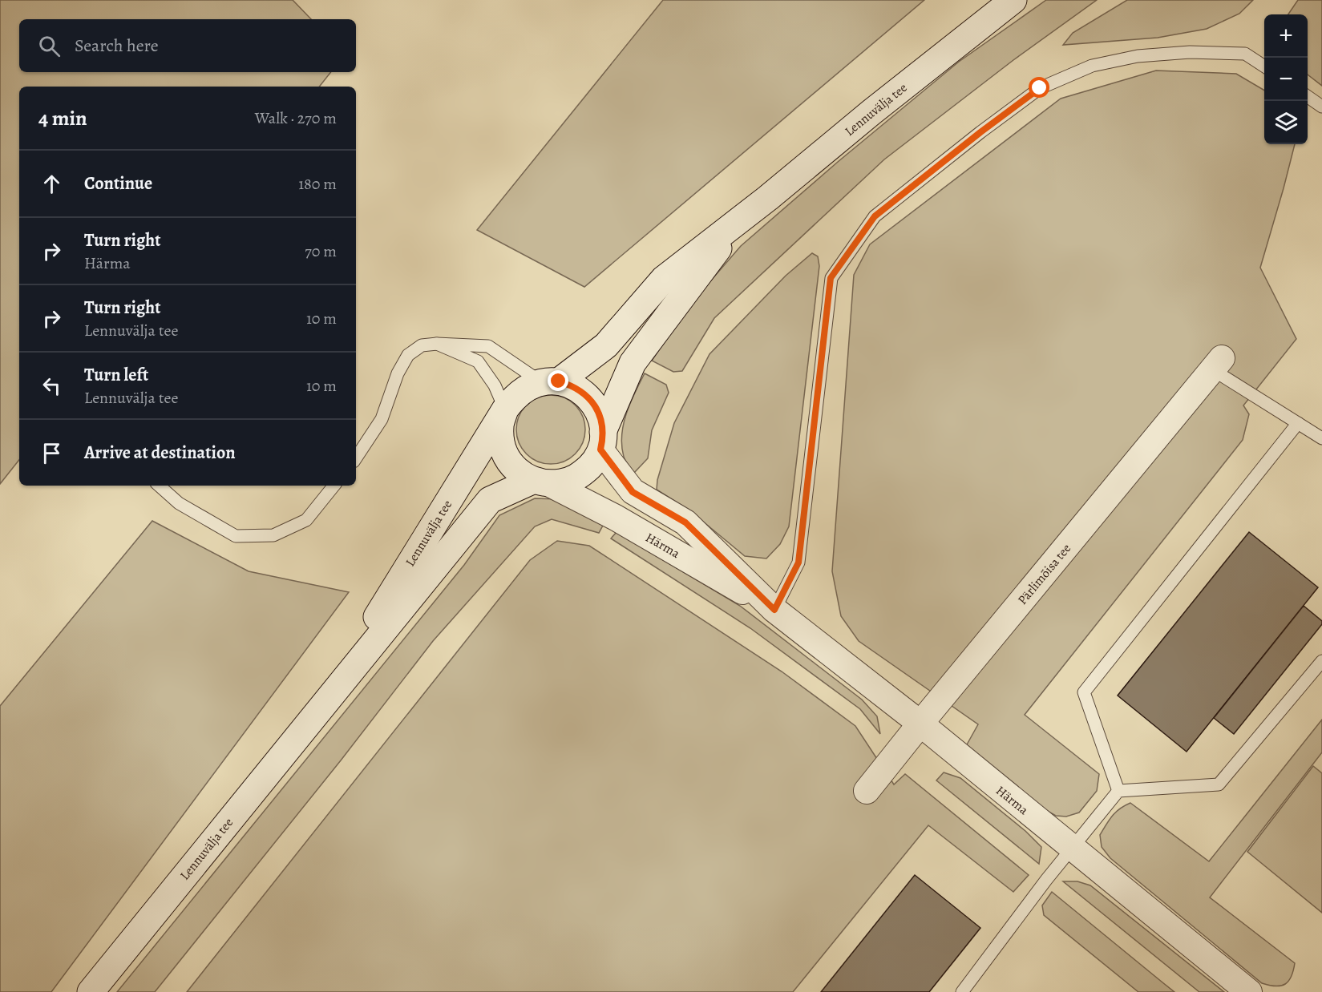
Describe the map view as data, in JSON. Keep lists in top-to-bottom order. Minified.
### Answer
{"streets":{"main road":["Lennuvälja tee"],"street":["Härma","Pärlimõisa tee"]},"crossings":[["Lennuvälja tee","Härma"],["Härma","Pärlimõisa tee"]],"page":{"map_buttons":["+","−"],"search":"Search here","heading":["4 min","Walk · 270 m"],"list":[["Continue","180 m"],["Turn right","Härma","70 m"],["Turn right","Lennuvälja tee","10 m"],["Turn left","Lennuvälja tee","10 m"],"Arrive at destination"]}}
